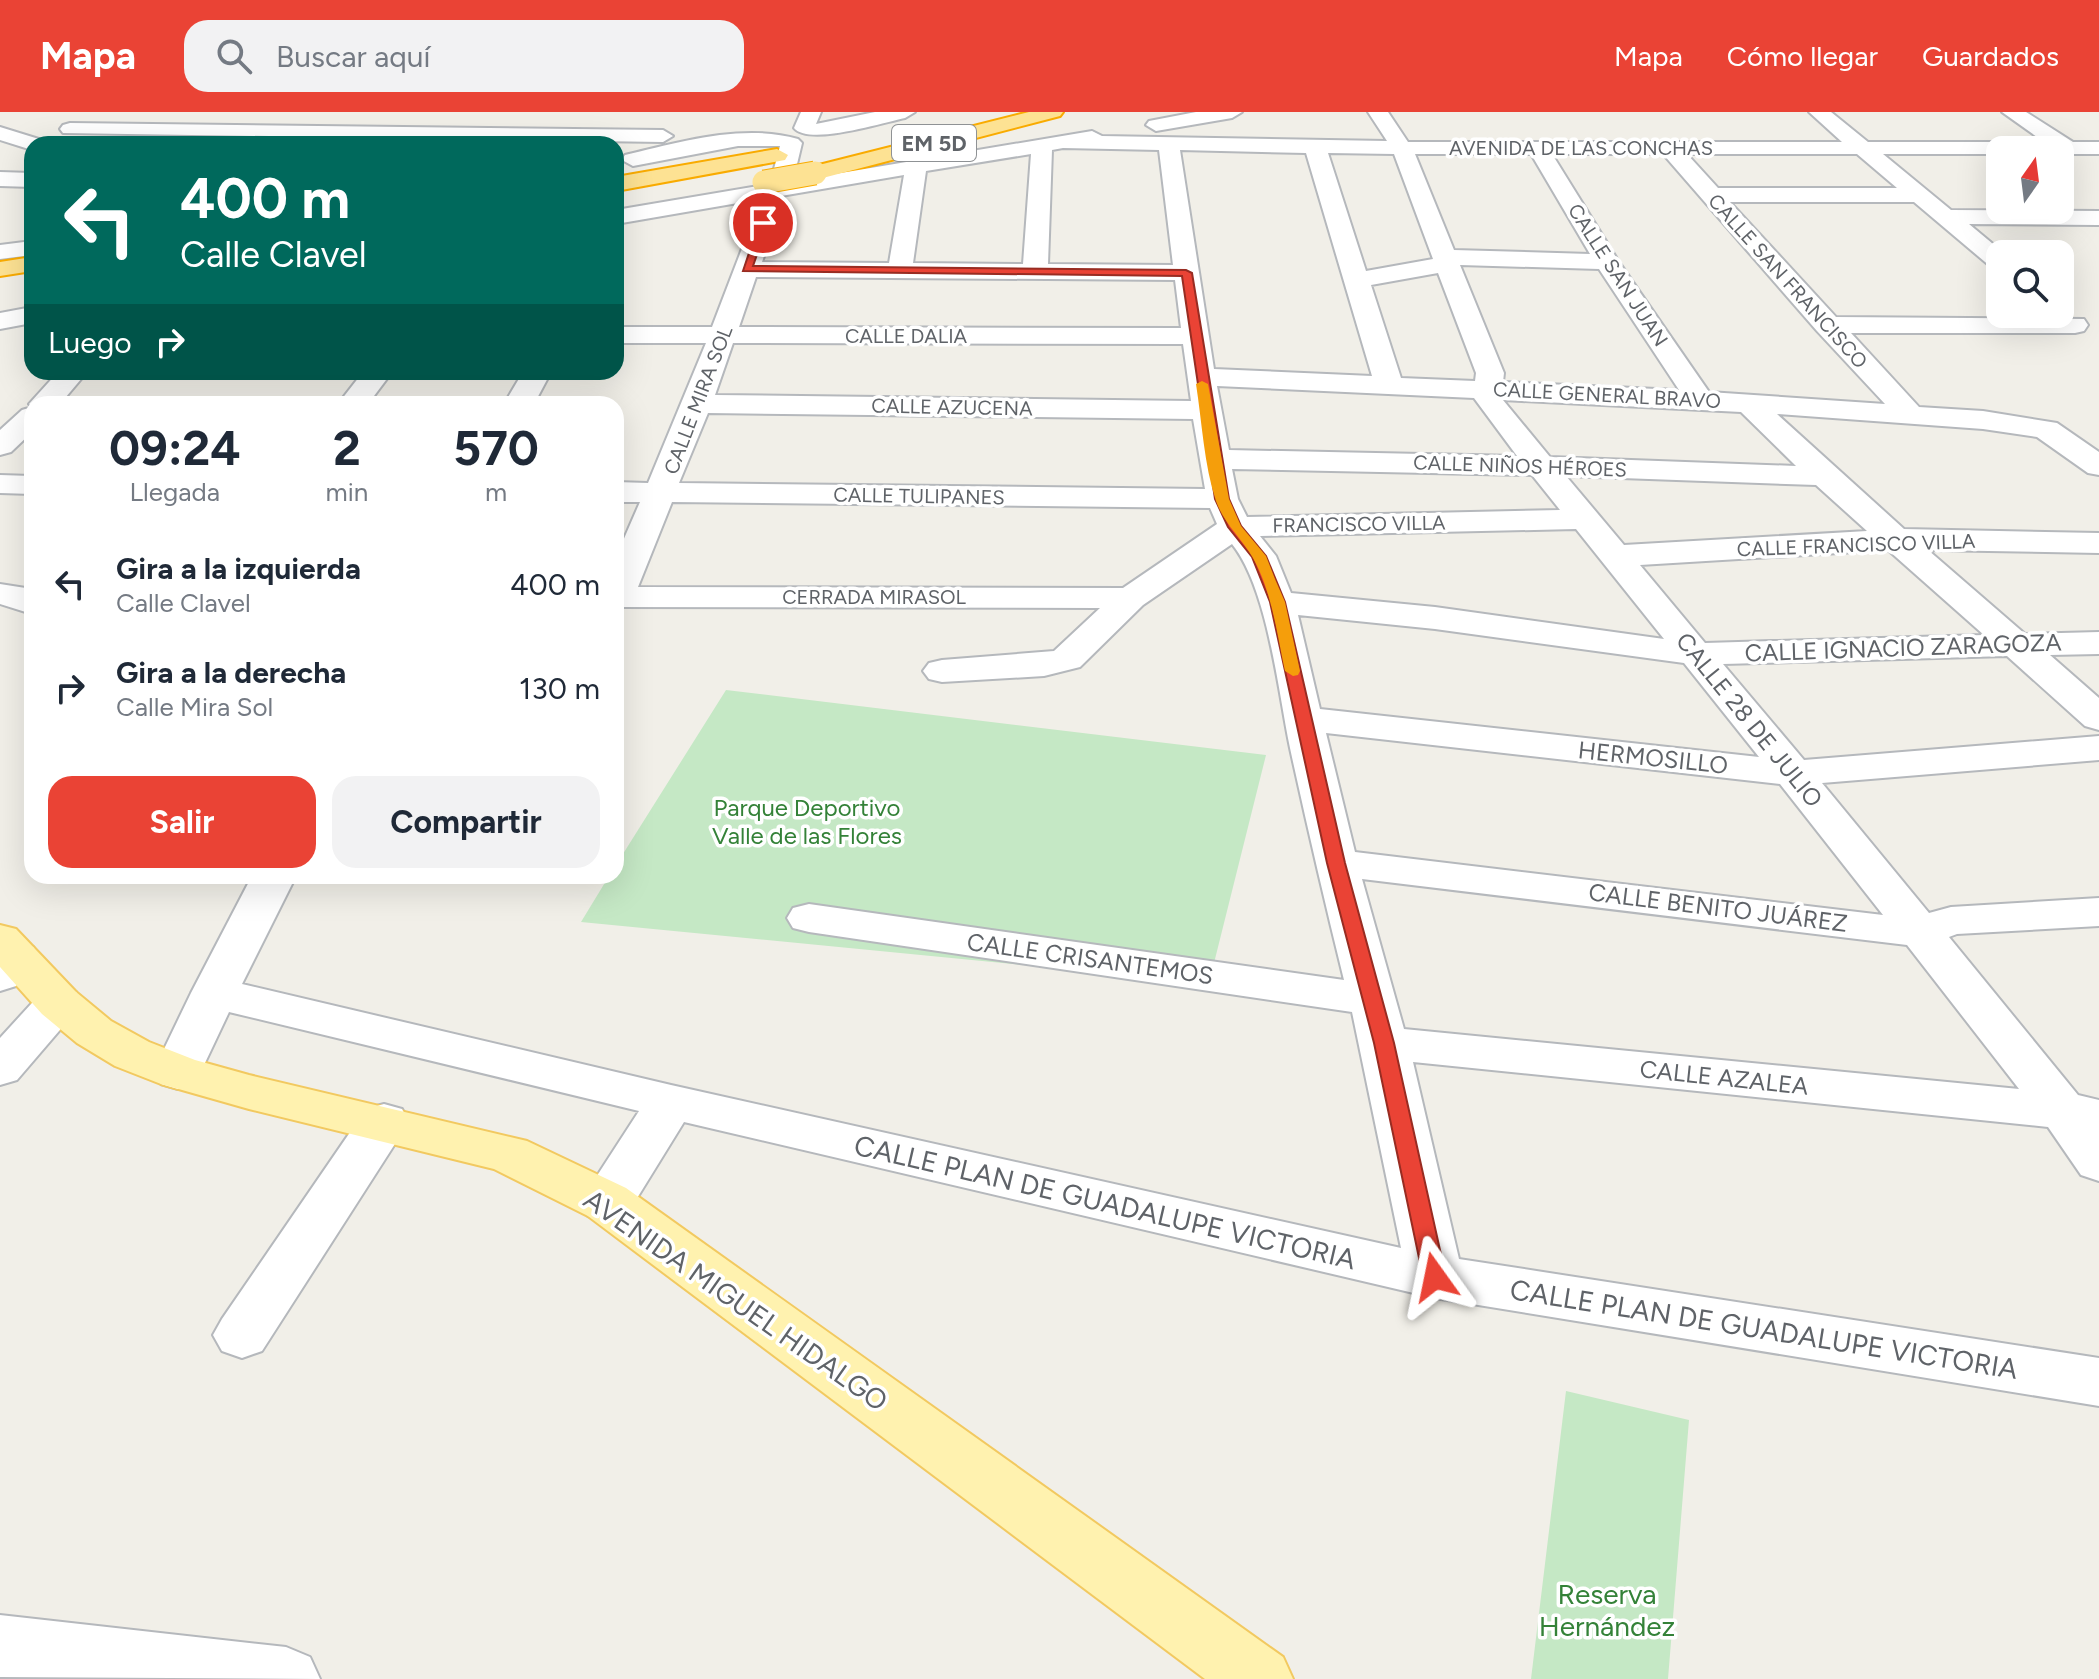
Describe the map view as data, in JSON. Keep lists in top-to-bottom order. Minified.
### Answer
{"streets":{"highway":["EM 5D"],"main road":["AVENIDA MIGUEL HIDALGO"],"street":["AVENIDA DE LAS CONCHAS","CALLE SAN JUAN","CALLE SAN FRANCISCO","CALLE DALIA","CALLE GENERAL BRAVO","CALLE MIRA SOL","CALLE AZUCENA","CALLE NIÑOS HÉROES","CALLE TULIPANES","FRANCISCO VILLA","CALLE FRANCISCO VILLA","CERRADA MIRASOL","CALLE IGNACIO ZARAGOZA","CALLE 28 DE JULIO","HERMOSILLO","CALLE BENITO JUÁREZ","CALLE CRISANTEMOS","CALLE AZALEA","CALLE PLAN DE GUADALUPE VICTORIA"]},"crossings":[["EM 5D","CALLE MIRA SOL"],["AVENIDA DE LAS CONCHAS","CALLE SAN JUAN"],["AVENIDA DE LAS CONCHAS","CALLE SAN FRANCISCO"],["AVENIDA DE LAS CONCHAS","CALLE 28 DE JULIO"],["CALLE SAN JUAN","CALLE GENERAL BRAVO"],["CALLE SAN FRANCISCO","CALLE GENERAL BRAVO"],["CALLE DALIA","CALLE MIRA SOL"],["CALLE GENERAL BRAVO","CALLE AZUCENA"],["CALLE GENERAL BRAVO","CALLE 28 DE JULIO"],["CALLE MIRA SOL","CALLE AZUCENA"],["CALLE MIRA SOL","CALLE TULIPANES"],["CALLE NIÑOS HÉROES","CALLE 28 DE JULIO"],["CALLE TULIPANES","FRANCISCO VILLA"],["FRANCISCO VILLA","CALLE 28 DE JULIO"],["CALLE FRANCISCO VILLA","CALLE 28 DE JULIO"],["CALLE IGNACIO ZARAGOZA","CALLE 28 DE JULIO"],["CALLE 28 DE JULIO","HERMOSILLO"],["CALLE 28 DE JULIO","CALLE BENITO JUÁREZ"],["CALLE 28 DE JULIO","CALLE AZALEA"],["CALLE CRISANTEMOS","CALLE AZALEA"]],"parks":["Parque Deportivo Valle de las Flores","Reserva Hernández"],"north":"top","page":{"header":"Mapa","search":"Buscar aquí","nav":["Mapa","Cómo llegar","Guardados"],"turn":["400 m","Calle Clavel"],"then":"Luego","eta":["09:24","Llegada","2","min","570","m"],"list":[{"name":"Gira a la izquierda","note":"Calle Clavel","value":"400 m"},{"name":"Gira a la derecha","note":"Calle Mira Sol","value":"130 m"}],"buttons":["Salir","Compartir"]}}
